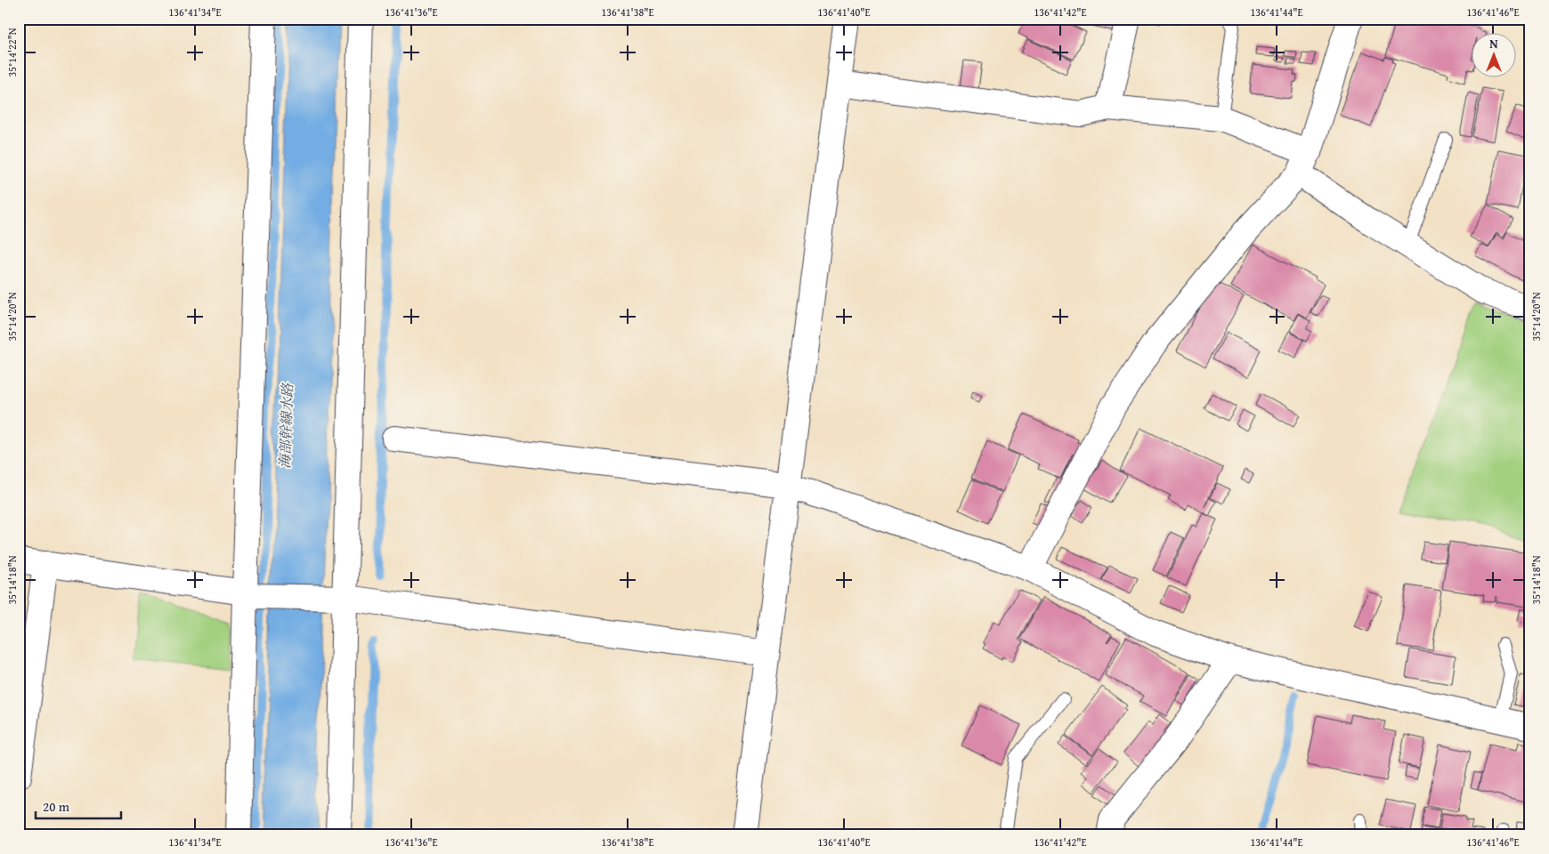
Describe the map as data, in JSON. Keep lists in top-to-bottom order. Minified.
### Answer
{"water":["海部幹線水路"],"scale_bar":"20 m","north":"top","coordinates":["136°41'34\"E","136°41'36\"E","136°41'38\"E","136°41'40\"E","136°41'42\"E","136°41'44\"E","136°41'46\"E","35°14'22\"N","35°14'20\"N","35°14'18\"N"]}
